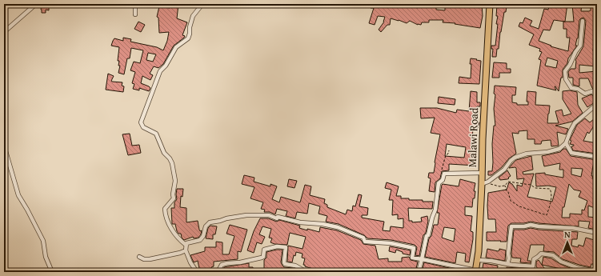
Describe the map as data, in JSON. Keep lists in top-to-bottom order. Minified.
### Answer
{"streets":{"main road":["Malawi Road"]},"north":"top"}
